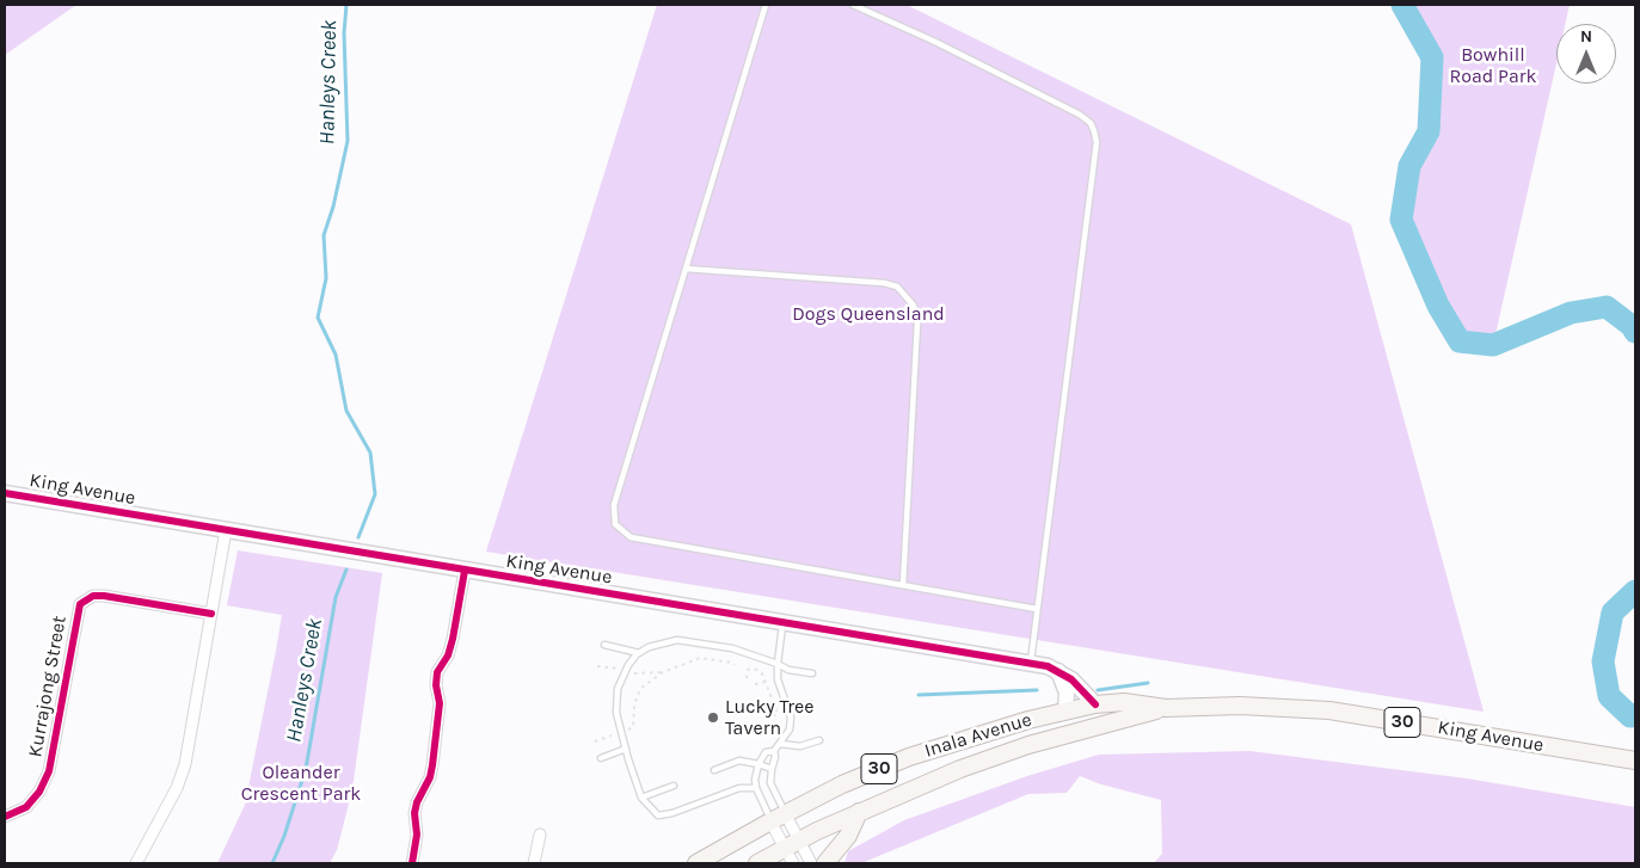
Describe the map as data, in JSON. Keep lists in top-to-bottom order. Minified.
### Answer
{"streets":{"main road":["King Avenue","30","Inala Avenue"],"street":["Kurrajong Street"]},"crossings":[["King Avenue","Inala Avenue"]],"water":["Hanleys Creek"],"parks":["Bowhill Road Park","Dogs Queensland","Oleander Crescent Park"],"places":["Lucky Tree Tavern"],"north":"top"}
